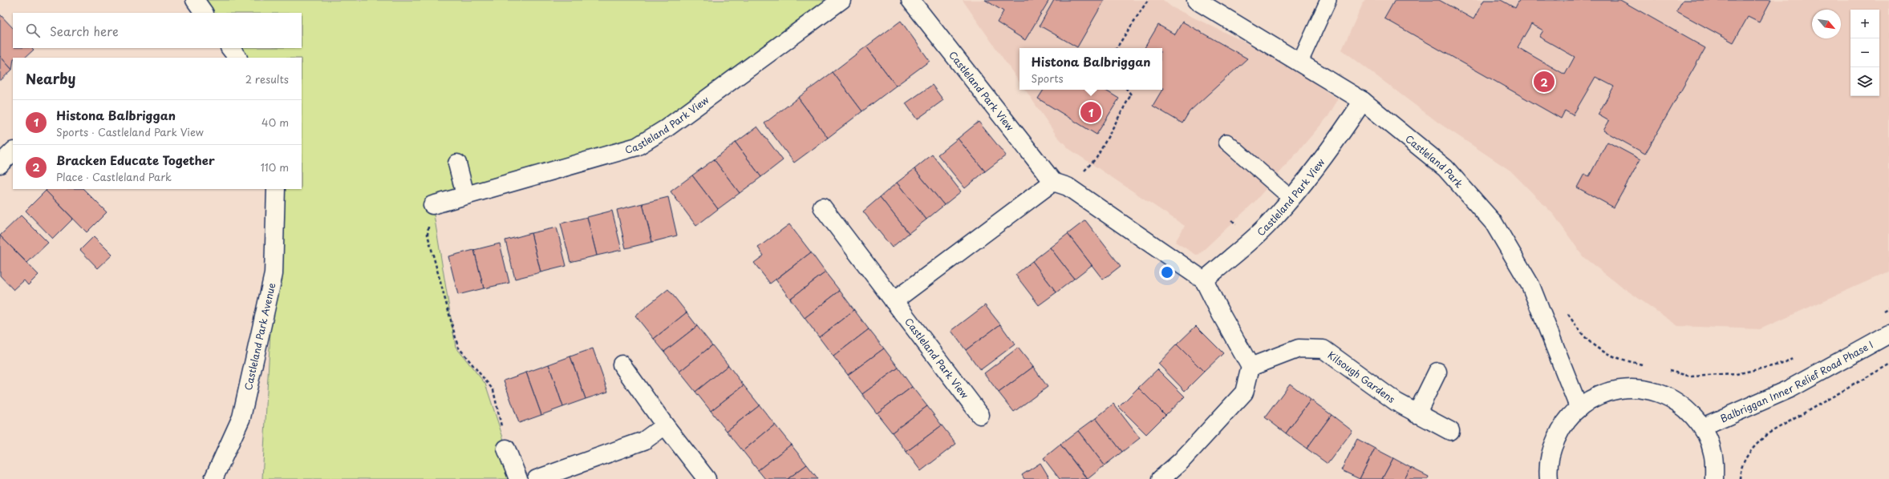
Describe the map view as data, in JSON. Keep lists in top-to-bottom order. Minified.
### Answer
{"streets":{"street":["Castleland Park View","Castleland Park","Castleland Park Avenue","Kilsough Gardens","Balbriggan Inner Relief Road Phase I"]},"crossings":[["Castleland Park View","Castleland Park"],["Castleland Park View","Kilsough Gardens"]],"north":"bottom right","page":{"map_buttons":["+","−"],"search":"Search here","popup":["Histona Balbriggan","Sports"],"heading":["Nearby","2 results"],"pins":["2","1"],"list":[{"mark":"1","name":"Histona Balbriggan","note":"Sports · Castleland Park View","value":"40 m"},{"mark":"2","name":"Bracken Educate Together","note":"Place · Castleland Park","value":"110 m"}]}}
